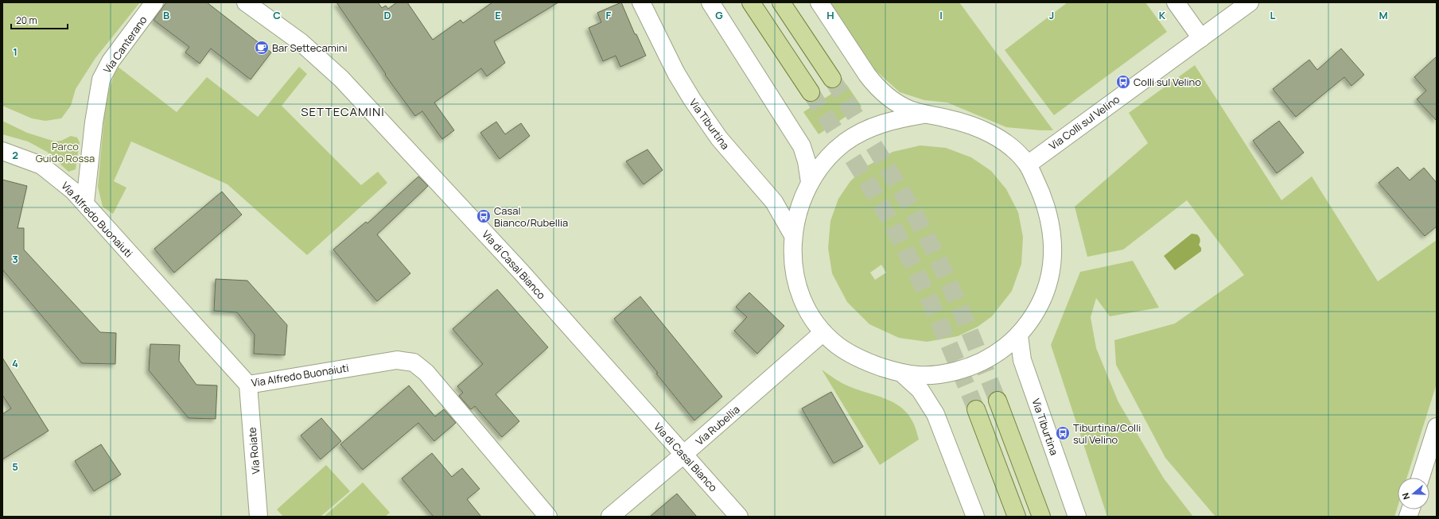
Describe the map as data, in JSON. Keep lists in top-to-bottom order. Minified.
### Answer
{"streets":{"street":["Via Canterano","Via Colli sul Velino","Via Tiburtina","Via Alfredo Buonaiuti","Via di Casal Bianco","Via Rubellia","Via Roiate"]},"crossings":[["Via Canterano","Via Alfredo Buonaiuti"],["Via Alfredo Buonaiuti","Via Roiate"],["Via di Casal Bianco","Via Rubellia"]],"districts":["SETTECAMINI"],"parks":["Parco Guido Rossa"],"places":{"cafe":["Bar Settecamini"],"bus stop":["Colli sul Velino","Casal Bianco/Rubellia","Tiburtina/Colli sul Velino"]},"scale_bar":"20 m","north":"left","grid":{"columns":["B","C","D","E","F","G","H","I","J","K","L","M"],"rows":["1","2","3","4","5"]}}
